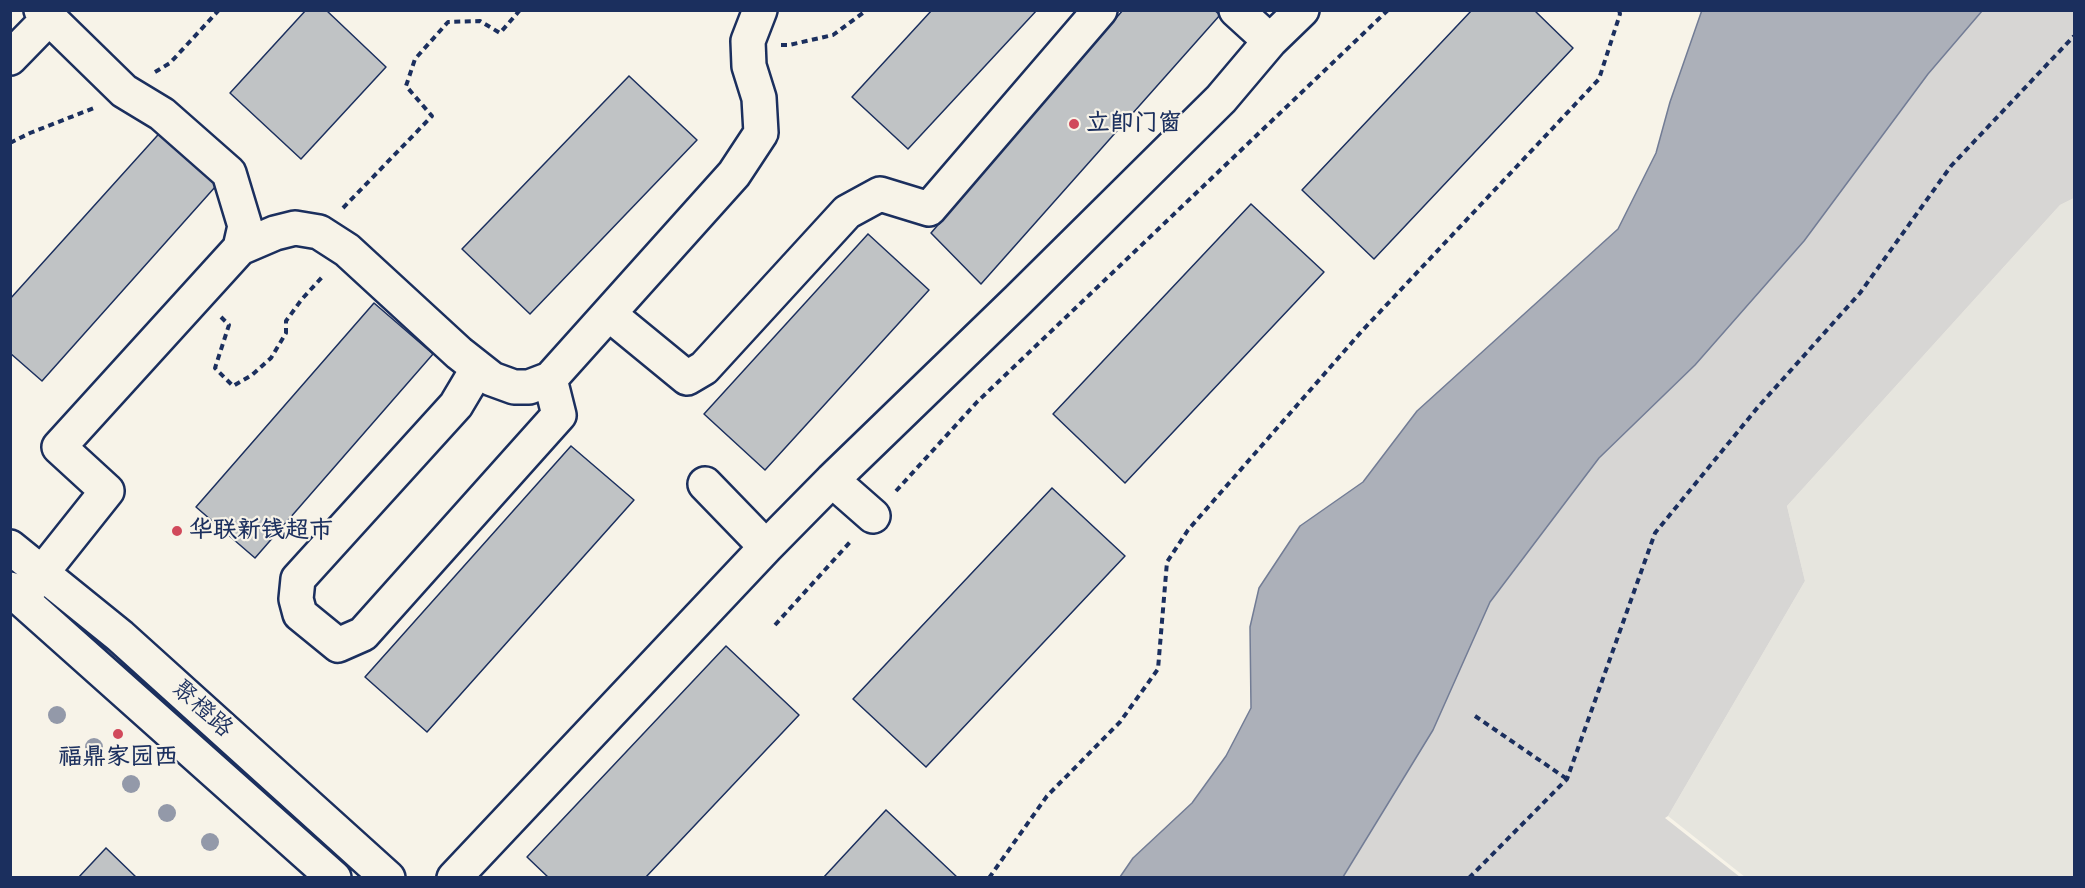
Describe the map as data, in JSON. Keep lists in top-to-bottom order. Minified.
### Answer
{"streets":{"street":["聚橙路"]},"places":["立即门窗","华联新钱超市","福鼎家园西"]}
